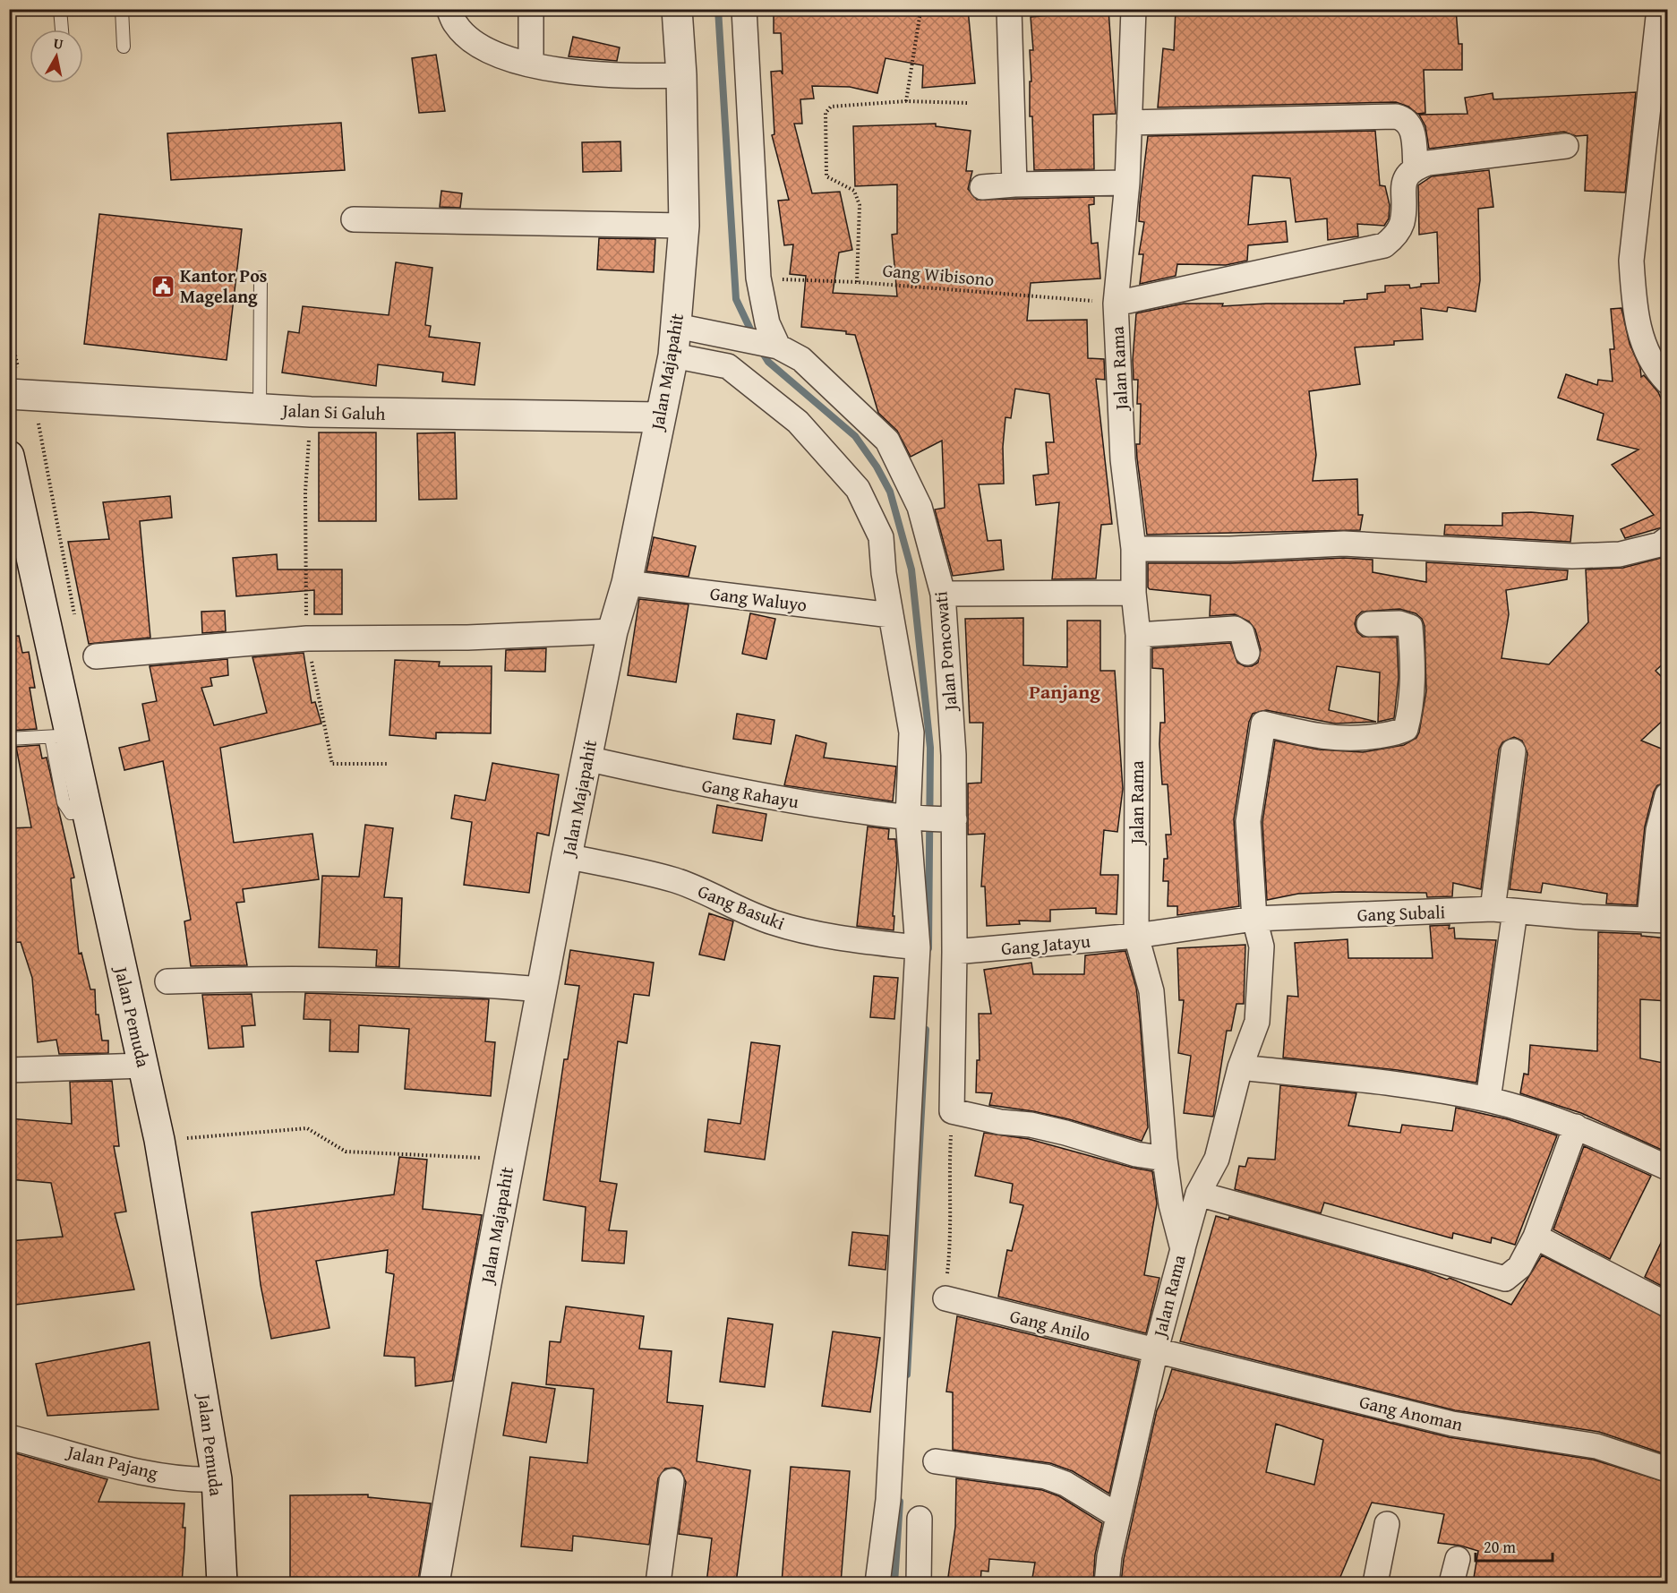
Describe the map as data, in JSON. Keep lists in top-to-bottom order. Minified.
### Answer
{"streets":{"street":["Jalan Rama","Jalan Majapahit","Jalan Si Galuh","Gang Waluyo","Jalan Poncowati","Gang Rahayu","Gang Basuki","Gang Subali","Gang Jatayu","Jalan Pemuda","Gang Anilo","Gang Anoman","Jalan Pajang"],"path":["Gang Wibisono"]},"crossings":[["Gang Wibisono","Jalan Rama"],["Jalan Rama","Gang Subali"],["Jalan Rama","Gang Jatayu"],["Jalan Rama","Gang Anilo"],["Jalan Rama","Gang Anoman"],["Jalan Majapahit","Jalan Si Galuh"],["Jalan Majapahit","Gang Waluyo"],["Jalan Majapahit","Jalan Poncowati"],["Jalan Majapahit","Gang Rahayu"],["Jalan Majapahit","Gang Basuki"],["Jalan Poncowati","Gang Rahayu"],["Jalan Poncowati","Gang Jatayu"],["Gang Subali","Gang Jatayu"],["Jalan Pemuda","Jalan Pajang"],["Gang Anilo","Gang Anoman"]],"districts":["Panjang"],"places":{"public building":["Kantor Pos Magelang"]},"scale_bar":"20 m","north":"top"}
